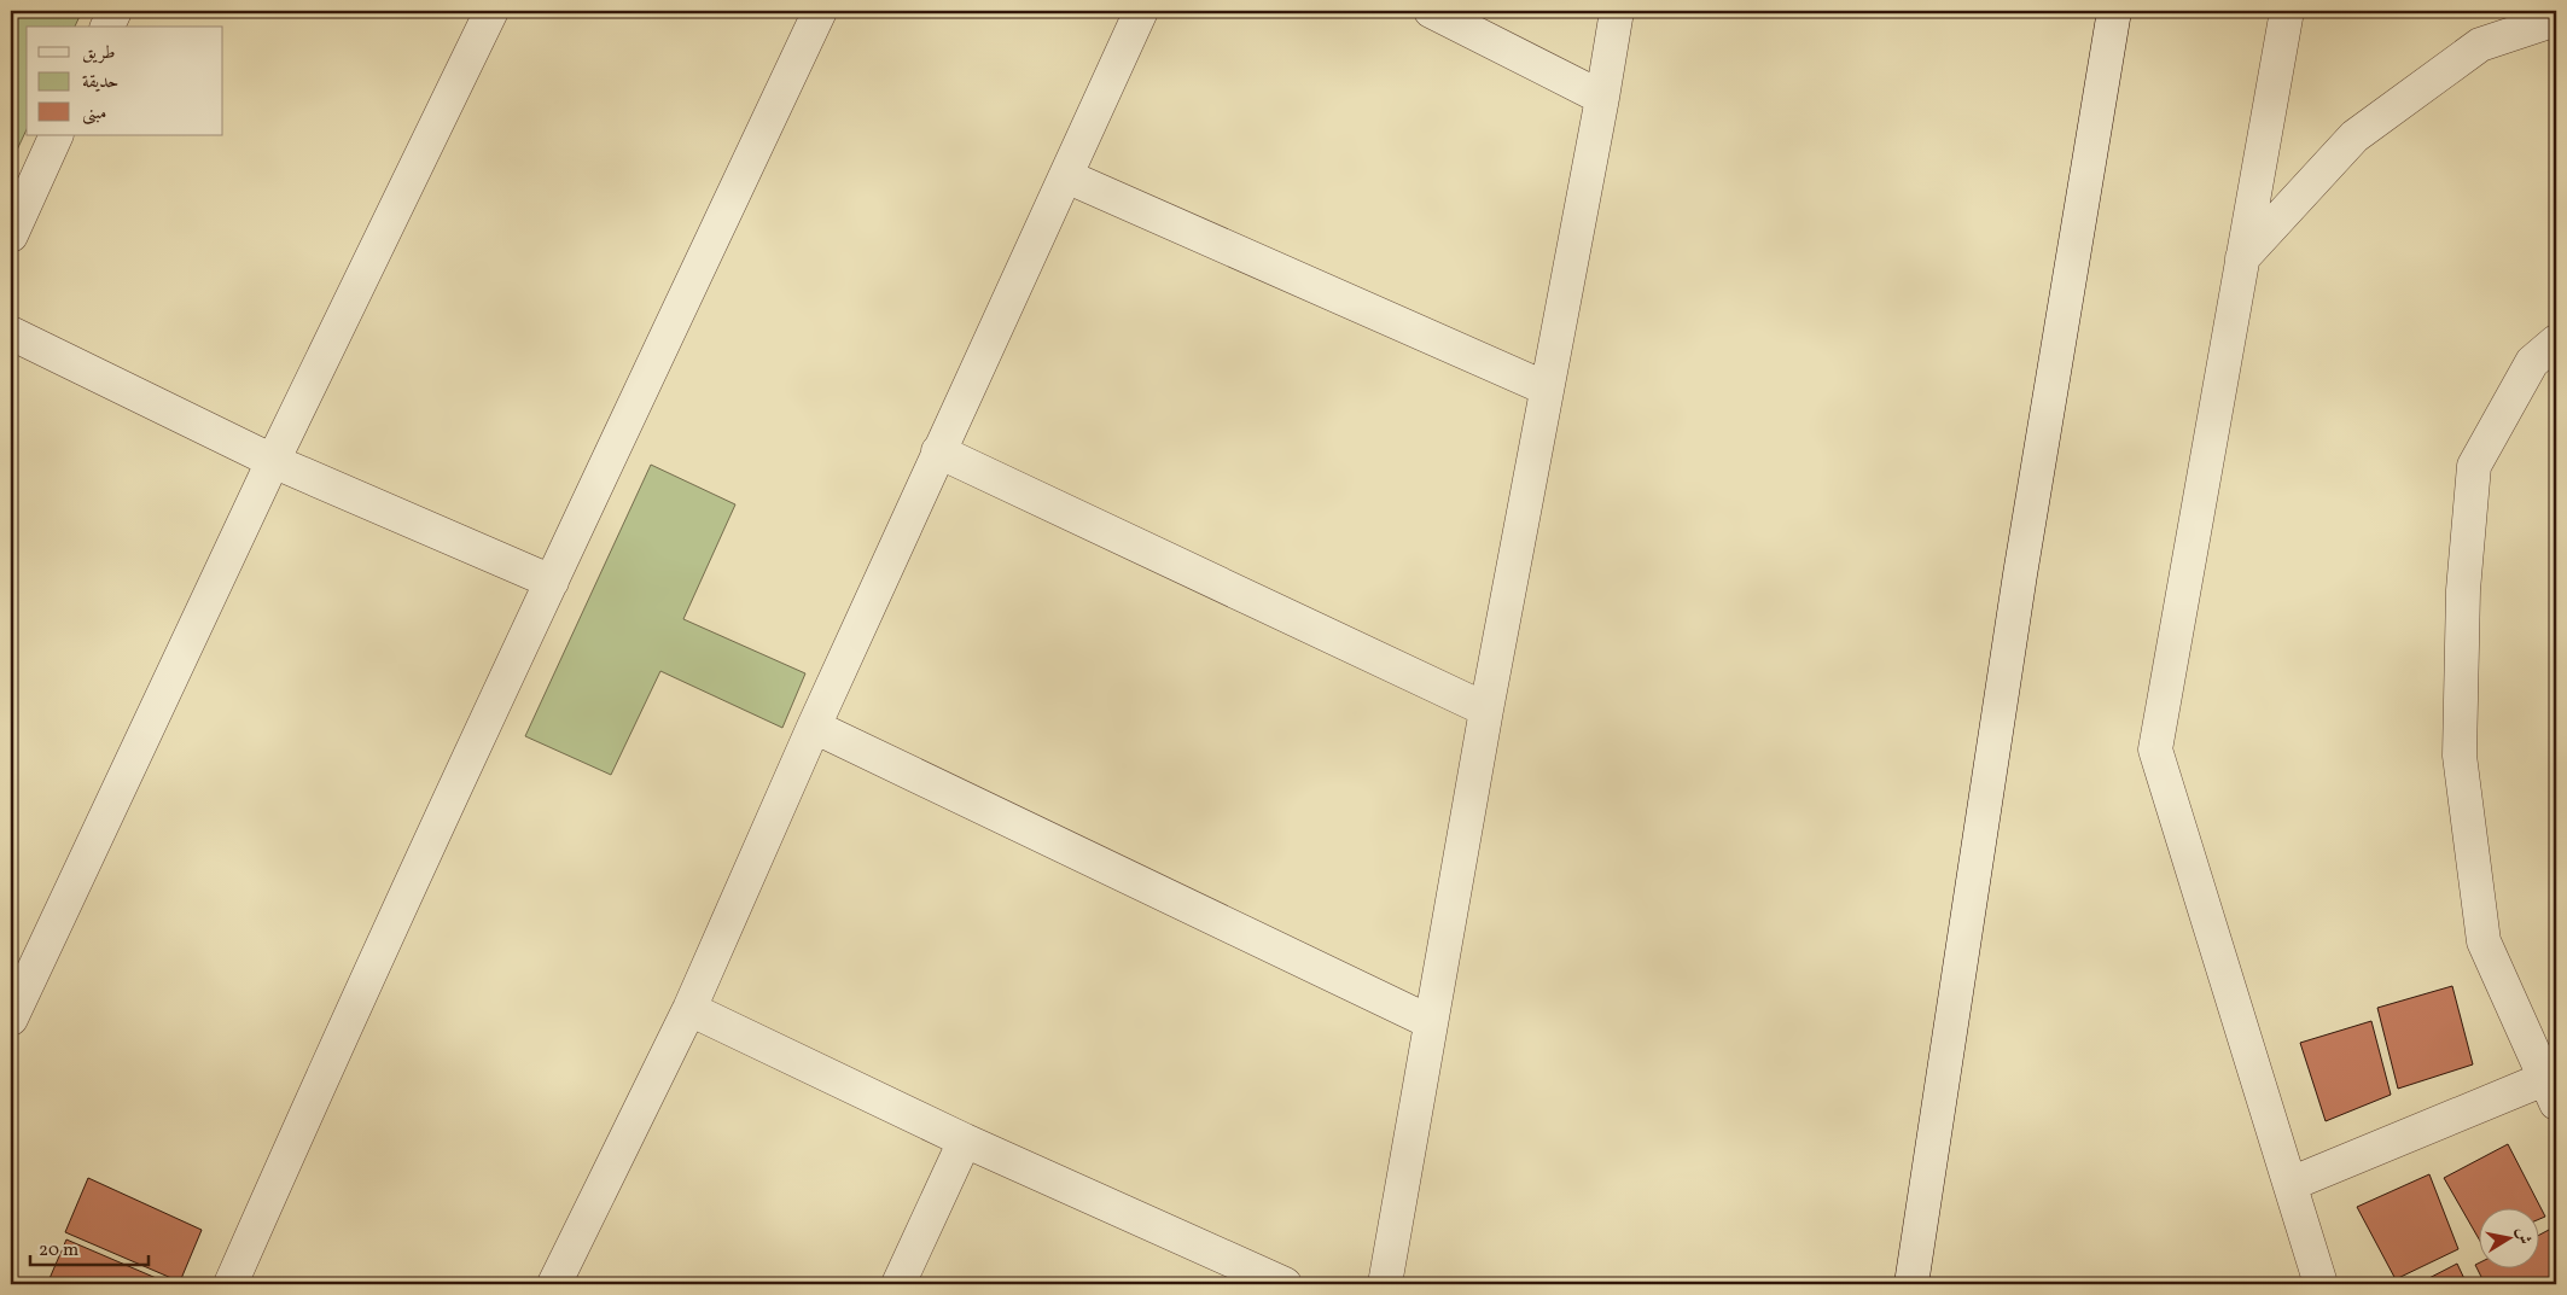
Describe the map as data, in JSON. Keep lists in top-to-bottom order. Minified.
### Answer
{"legend":["طريق","حديقة","مبنى"],"scale_bar":"20 m","north":"right"}
